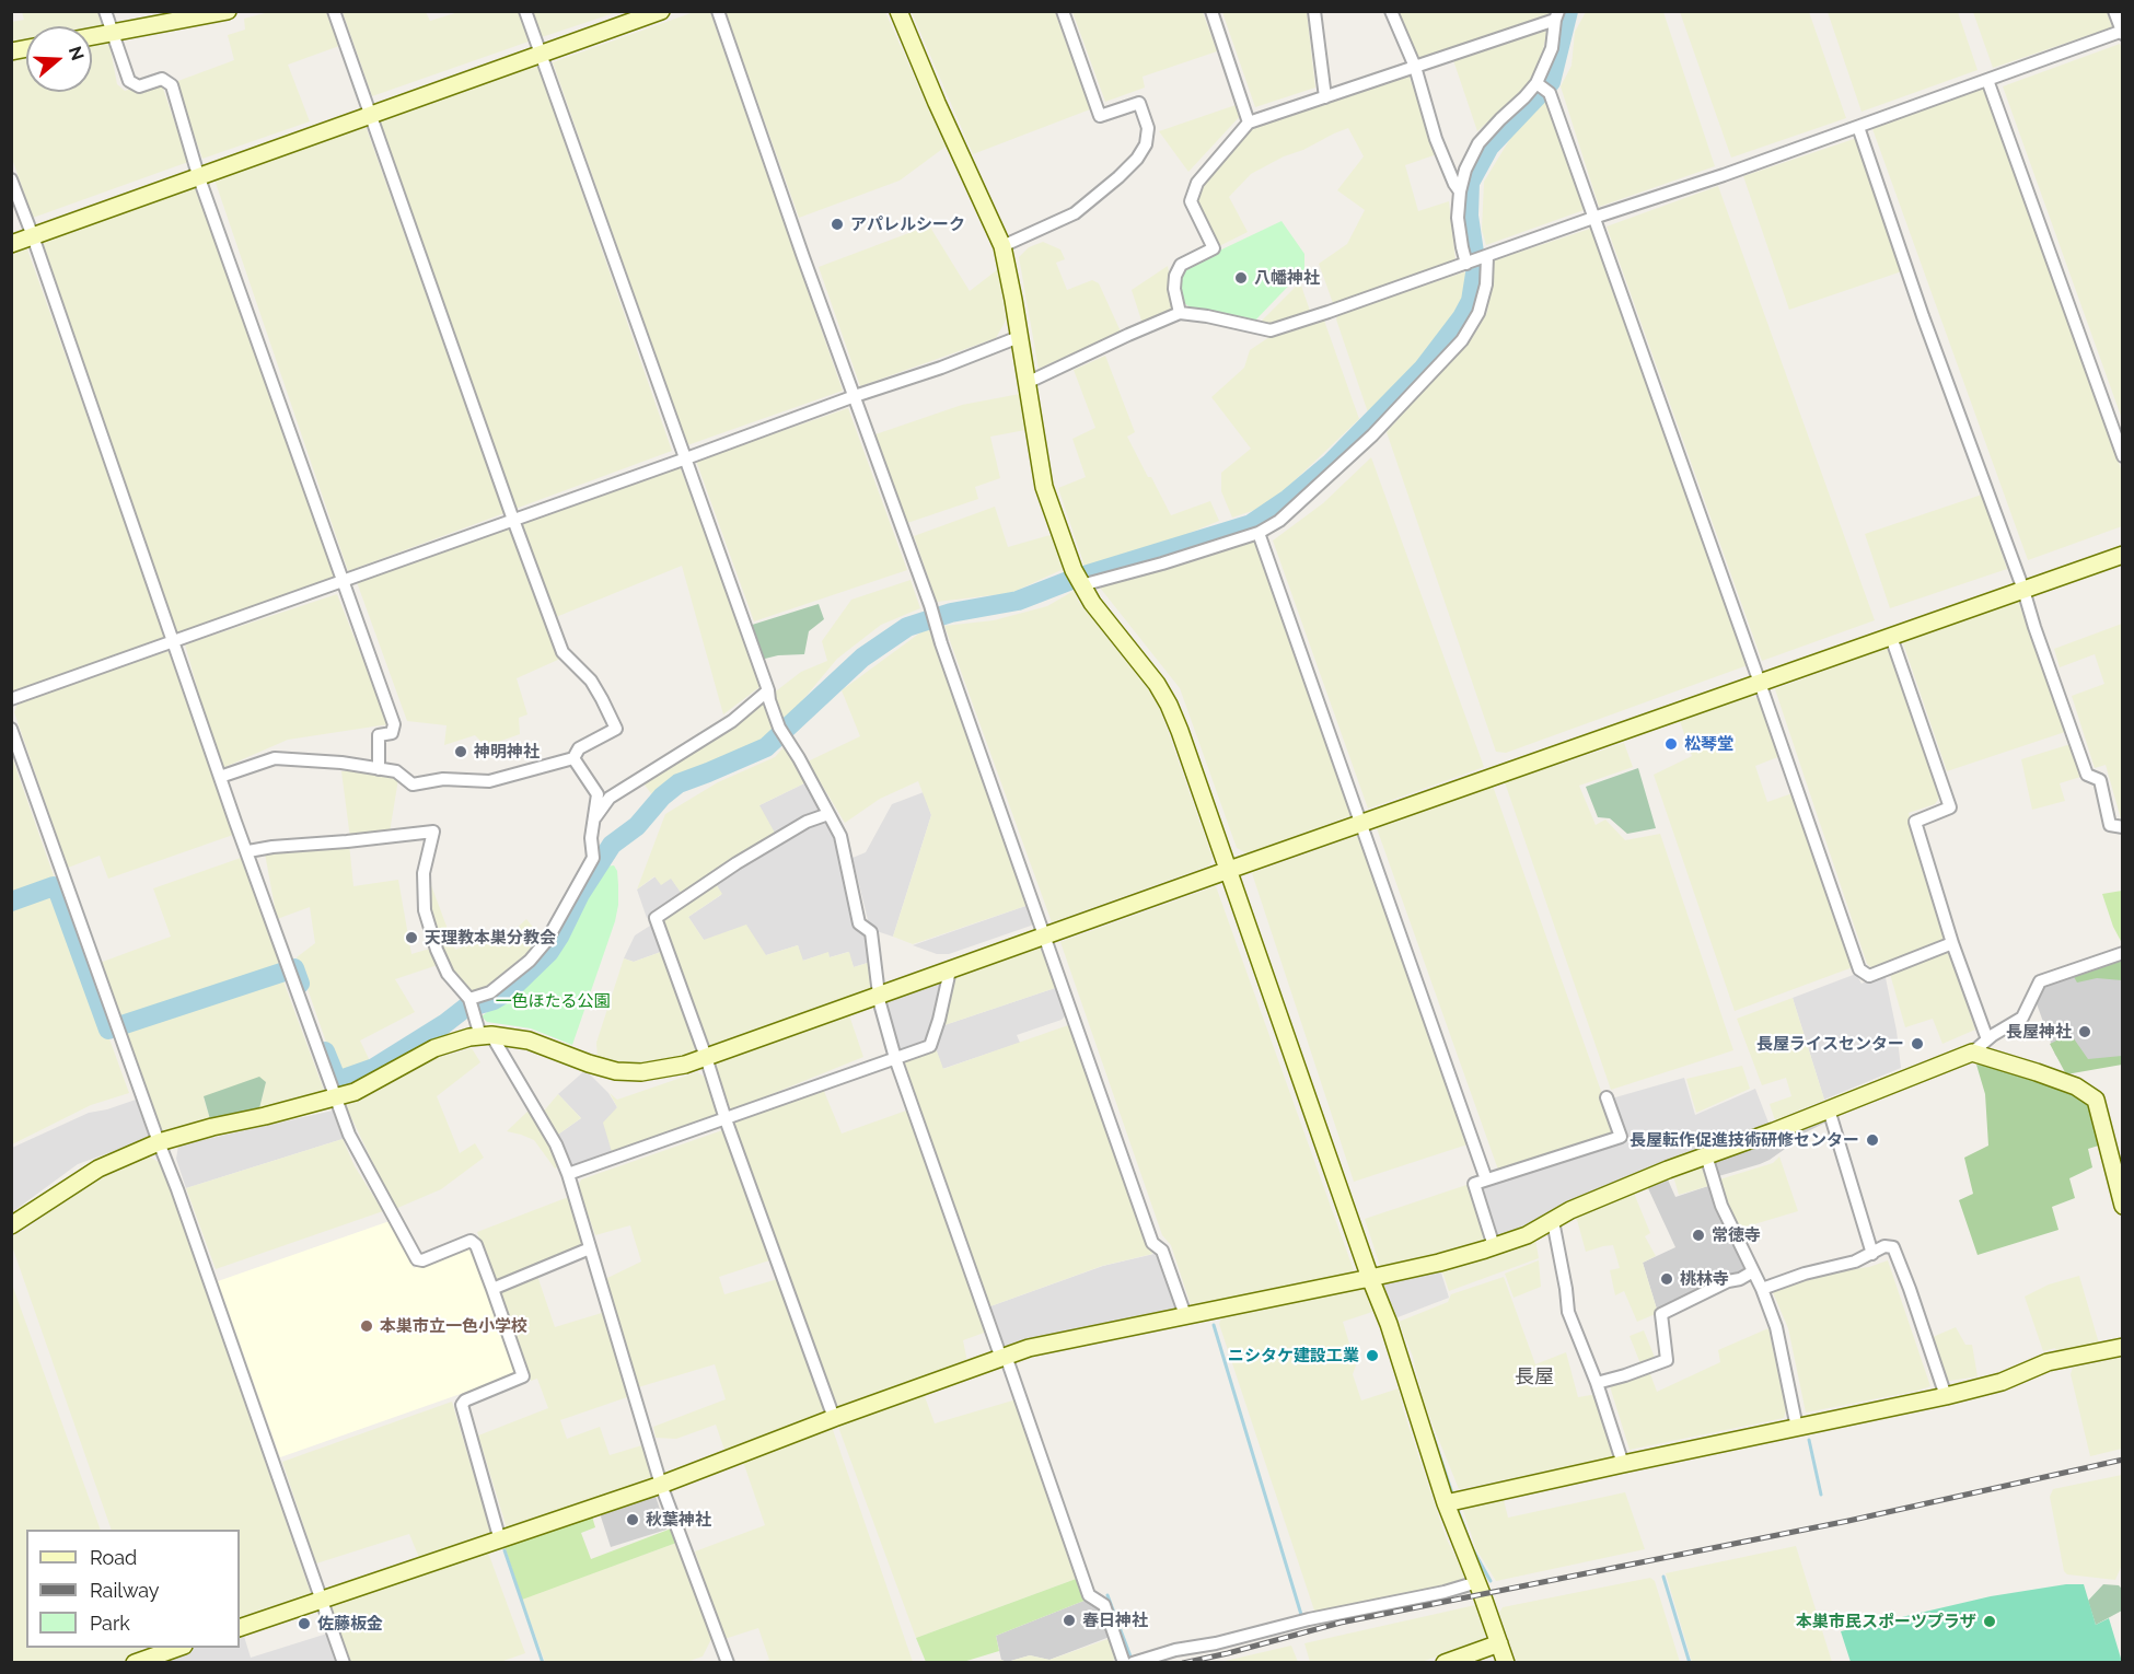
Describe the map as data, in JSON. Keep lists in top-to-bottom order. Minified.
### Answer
{"districts":["長屋"],"parks":["一色ほたる公園"],"places":["アパレルシーク","八幡神社","松琴堂","神明神社","天理教本巣分教会","長屋神社","長屋ライスセンター","長屋転作促進技術研修センター","常徳寺","桃林寺","本巣市立一色小学校","ニシタケ建設工業","秋葉神社","春日神社","本巣市民スポーツプラザ","佐藤板金"],"legend":["Road","Railway","Park"],"north":"right"}
